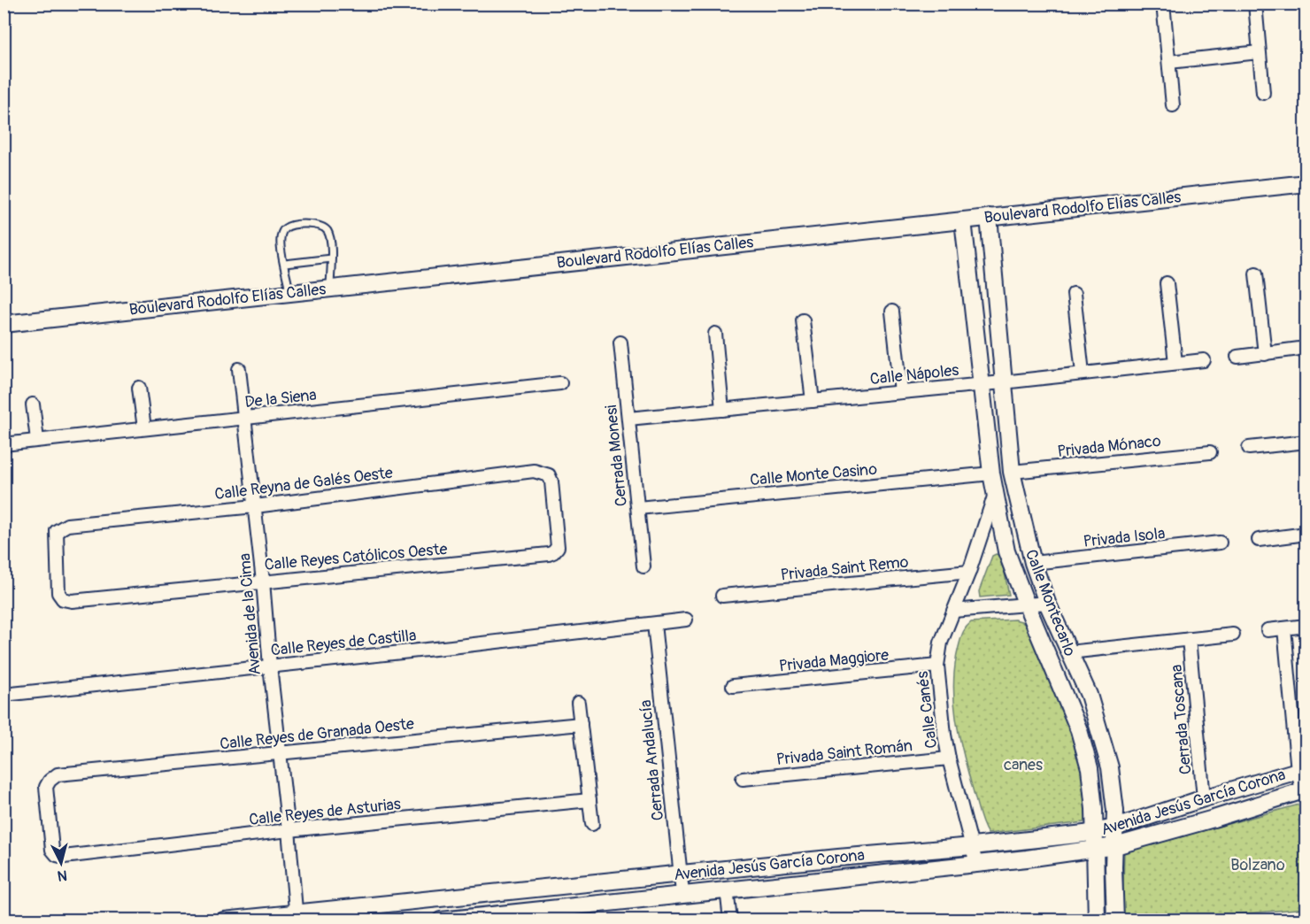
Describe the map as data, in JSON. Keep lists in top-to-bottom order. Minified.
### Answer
{"streets":{"street":["Boulevard Rodolfo Elías Calles","Calle Nápoles","De la Siena","Privada Mónaco","Cerrada Monesi","Calle Monte Casino","Calle Reyna de Galés Oeste","Privada Isola","Calle Reyes Católicos Oeste","Privada Saint Remo","Calle Montecarlo","Avenida de la Cima","Calle Reyes de Castilla","Privada Maggiore","Calle Canés","Cerrada Toscana","Calle Reyes de Granada Oeste","Privada Saint Román","Cerrada Andalucía","Avenida Jesús García Corona","Calle Reyes de Asturias"]},"crossings":[["Boulevard Rodolfo Elías Calles","Calle Montecarlo"],["Calle Nápoles","Cerrada Monesi"],["Calle Nápoles","Calle Montecarlo"],["De la Siena","Avenida de la Cima"],["Privada Mónaco","Calle Montecarlo"],["Cerrada Monesi","Calle Monte Casino"],["Calle Monte Casino","Calle Montecarlo"],["Calle Reyna de Galés Oeste","Calle Reyes Católicos Oeste"],["Calle Reyna de Galés Oeste","Avenida de la Cima"],["Privada Isola","Calle Montecarlo"],["Calle Reyes Católicos Oeste","Avenida de la Cima"],["Privada Saint Remo","Calle Canés"],["Calle Montecarlo","Calle Canés"],["Calle Montecarlo","Cerrada Toscana"],["Calle Montecarlo","Avenida Jesús García Corona"],["Avenida de la Cima","Calle Reyes de Castilla"],["Avenida de la Cima","Calle Reyes de Granada Oeste"],["Avenida de la Cima","Avenida Jesús García Corona"],["Avenida de la Cima","Calle Reyes de Asturias"],["Calle Reyes de Castilla","Cerrada Andalucía"],["Privada Maggiore","Calle Canés"],["Calle Canés","Privada Saint Román"],["Calle Canés","Avenida Jesús García Corona"],["Cerrada Toscana","Avenida Jesús García Corona"],["Calle Reyes de Granada Oeste","Calle Reyes de Asturias"],["Cerrada Andalucía","Avenida Jesús García Corona"]],"parks":["canes","Bolzano"],"north":"bottom"}
